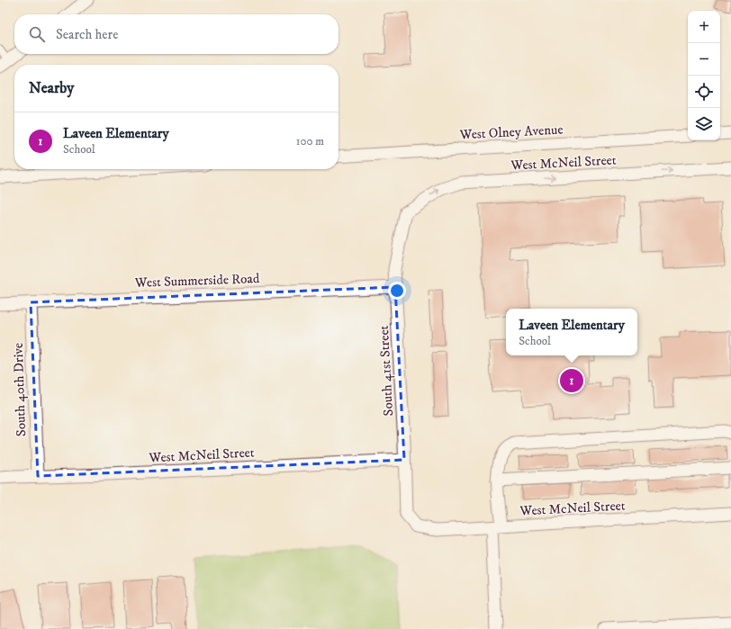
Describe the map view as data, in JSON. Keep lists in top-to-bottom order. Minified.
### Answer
{"streets":{"street":["West Olney Avenue","West McNeil Street","West Summerside Road","South 41st Street","South 40th Drive"]},"crossings":[["West McNeil Street","South 41st Street"],["West McNeil Street","South 40th Drive"],["West Summerside Road","South 41st Street"],["West Summerside Road","South 40th Drive"]],"page":{"map_buttons":["+","−"],"search":"Search here","heading":"Nearby","list":[{"mark":"1","name":"Laveen Elementary","note":"School","value":"100 m"}],"popup":["Laveen Elementary","School"],"pins":"1"}}
